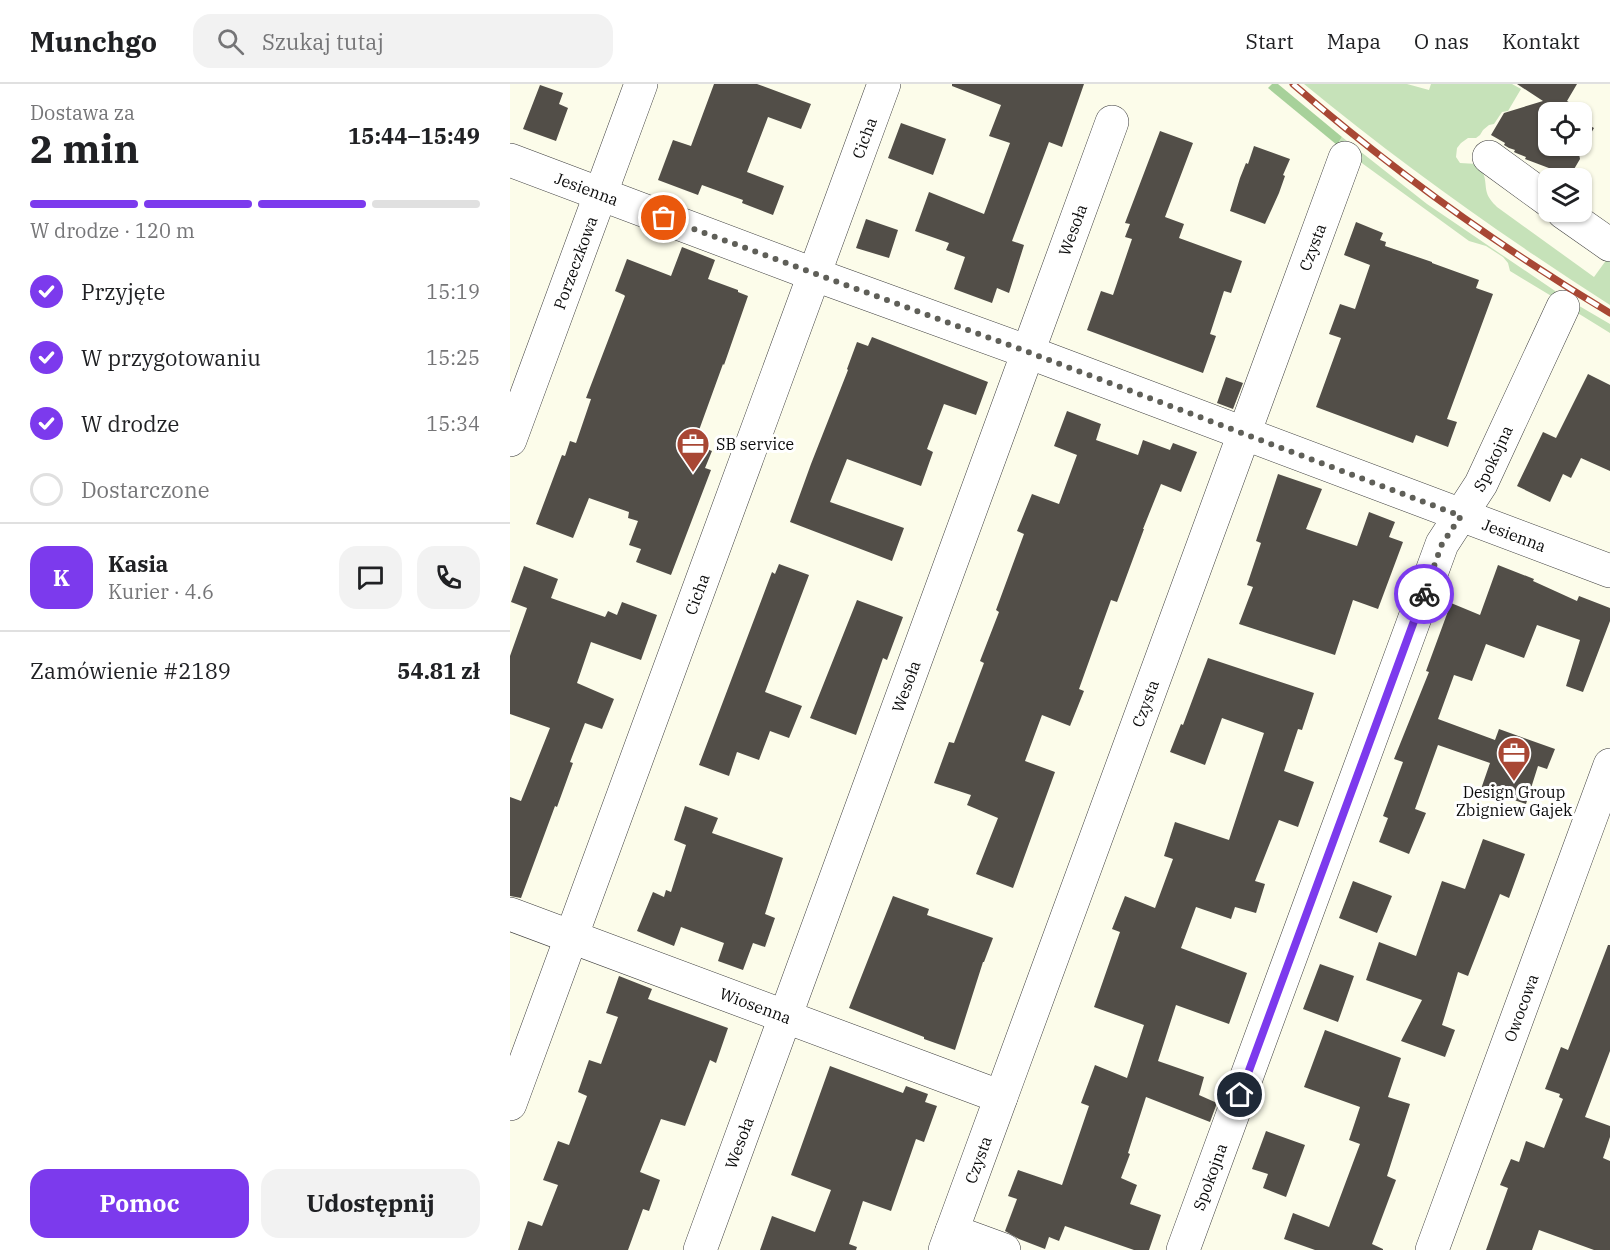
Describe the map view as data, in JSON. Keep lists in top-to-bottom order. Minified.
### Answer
{"streets":{"street":["Cicha","Jesienna","Wesoła","Czysta","Porzeczkowa","Spokojna","Wiosenna","Owocowa"]},"crossings":[["Cicha","Jesienna"],["Cicha","Wiosenna"],["Jesienna","Wesoła"],["Jesienna","Czysta"],["Jesienna","Porzeczkowa"],["Jesienna","Spokojna"],["Wesoła","Wiosenna"],["Czysta","Wiosenna"]],"places":{"office":["SB service","Design Group Zbigniew Gajek"]},"page":{"header":"Munchgo","search":"Szukaj tutaj","nav":["Start","Mapa","O nas","Kontakt"],"heading":["2 min","Dostawa za","15:44–15:49"],"panel":["Kasia","Kurier · 4.6","Zamówienie #2189","54.81 zł"],"bar":"W drodze · 120 m","list":[["Przyjęte","15:19"],["W przygotowaniu","15:25"],["W drodze","15:34"],"Dostarczone"],"round":"K","buttons":["Pomoc","Udostępnij"]}}
